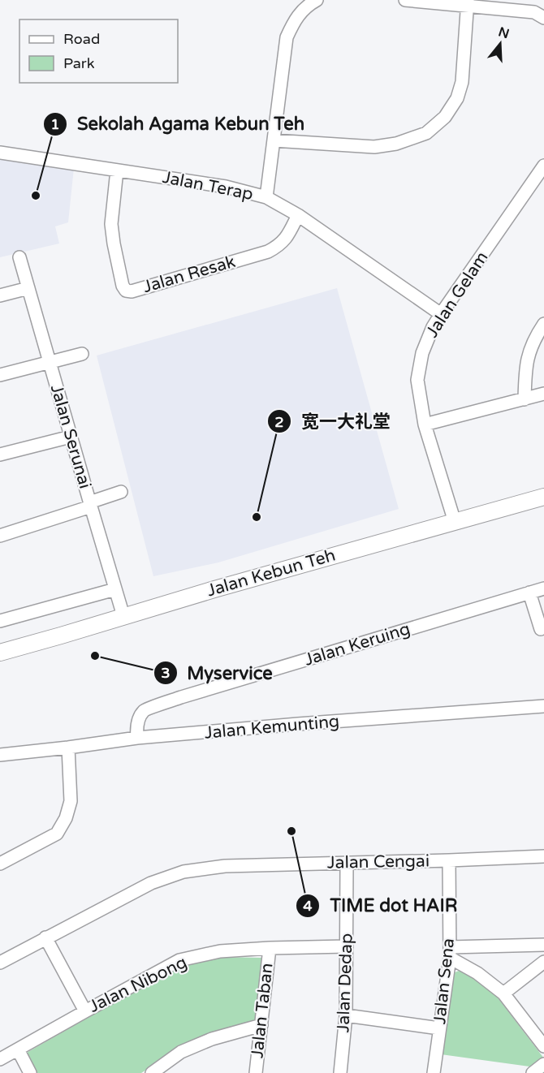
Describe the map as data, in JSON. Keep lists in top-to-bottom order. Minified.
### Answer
{"streets":{"main road":["Jalan Kebun Teh"],"street":["Jalan Terap","Jalan Resak","Jalan Gelam","Jalan Serunai","Jalan Keruing","Jalan Kemunting","Jalan Cengai","Jalan Sena","Jalan Dedap","Jalan Nibong","Jalan Taban"]},"crossings":[["Jalan Terap","Jalan Resak"],["Jalan Terap","Jalan Gelam"],["Jalan Gelam","Jalan Kebun Teh"],["Jalan Serunai","Jalan Kebun Teh"],["Jalan Keruing","Jalan Kemunting"],["Jalan Cengai","Jalan Sena"],["Jalan Cengai","Jalan Dedap"],["Jalan Dedap","Jalan Nibong"],["Jalan Nibong","Jalan Taban"]],"places":["Sekolah Agama Kebun Teh","宽一大礼堂","Myservice","TIME dot HAIR"],"legend":["Road","Park"],"north":"top"}
